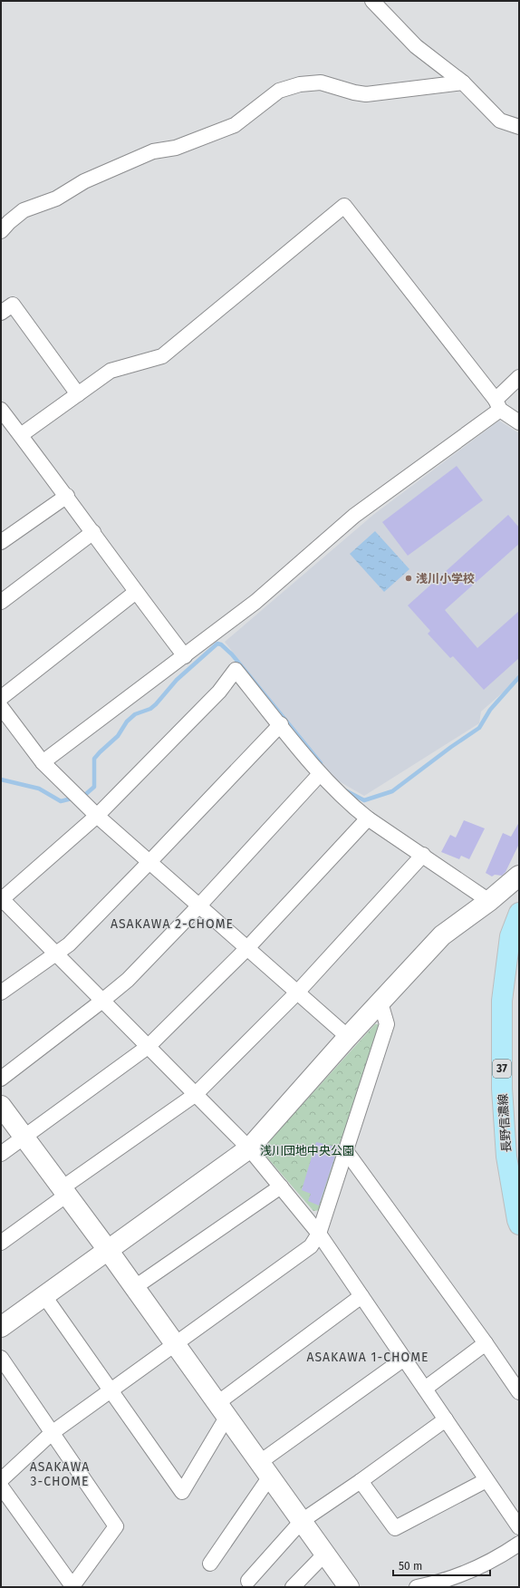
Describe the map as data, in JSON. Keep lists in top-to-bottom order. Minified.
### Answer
{"streets":{"main road":["37","長野信濃線"]},"districts":["ASAKAWA 2-CHOME","ASAKAWA 1-CHOME","ASAKAWA 3-CHOME"],"parks":["浅川団地中央公園"],"places":["浅川小学校"],"scale_bar":"50 m"}
